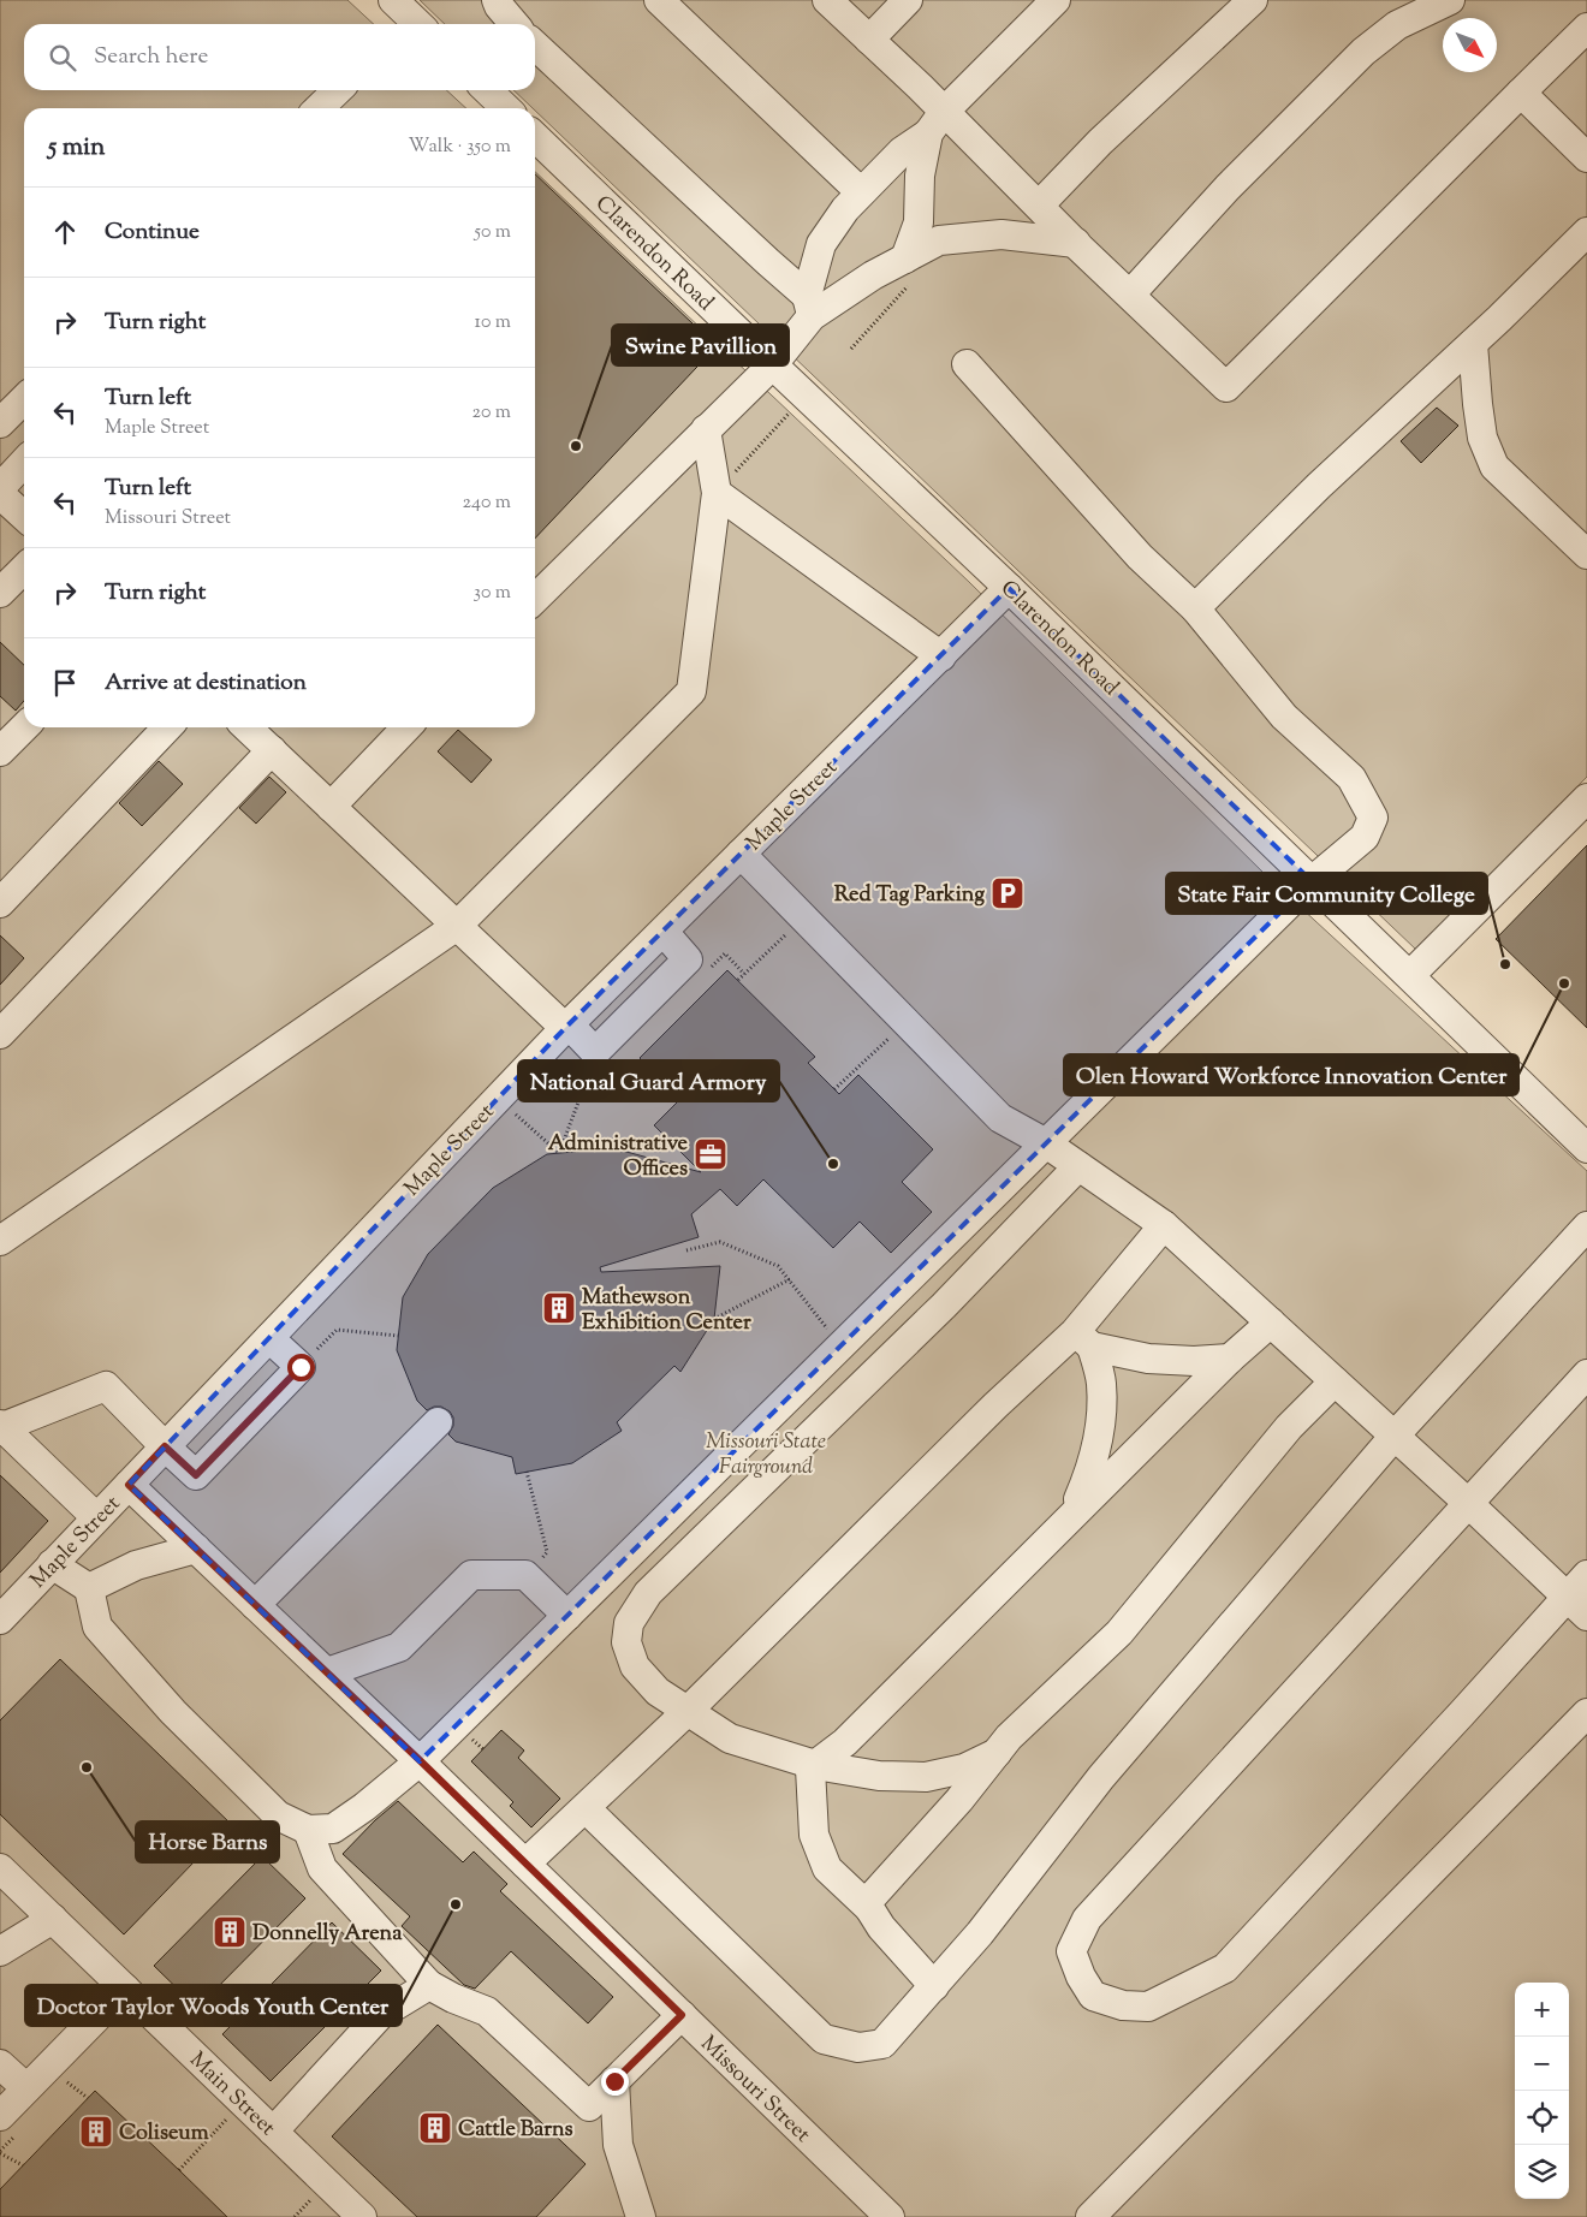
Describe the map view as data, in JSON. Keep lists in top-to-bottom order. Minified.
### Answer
{"streets":{"street":["Clarendon Road","Maple Street","Missouri Street","Main Street"]},"crossings":[["Clarendon Road","Maple Street"],["Maple Street","Missouri Street"]],"parks":["Missouri State Fairground"],"places":{"other":["Swine Pavillion","State Fair Community College","Olen Howard Workforce Innovation Center","National Guard Armory","Horse Barns","Doctor Taylor Woods Youth Center"],"parking":["Red Tag Parking"],"office":["Administrative Offices"],"building":["Mathewson Exhibition Center","Donnelly Arena","Cattle Barns","Coliseum"]},"north":"bottom right","page":{"search":"Search here","heading":["5 min","Walk · 350 m"],"list":[["Continue","50 m"],["Turn right","10 m"],["Turn left","Maple Street","20 m"],["Turn left","Missouri Street","240 m"],["Turn right","30 m"],"Arrive at destination"],"map_buttons":["+","−"]}}
